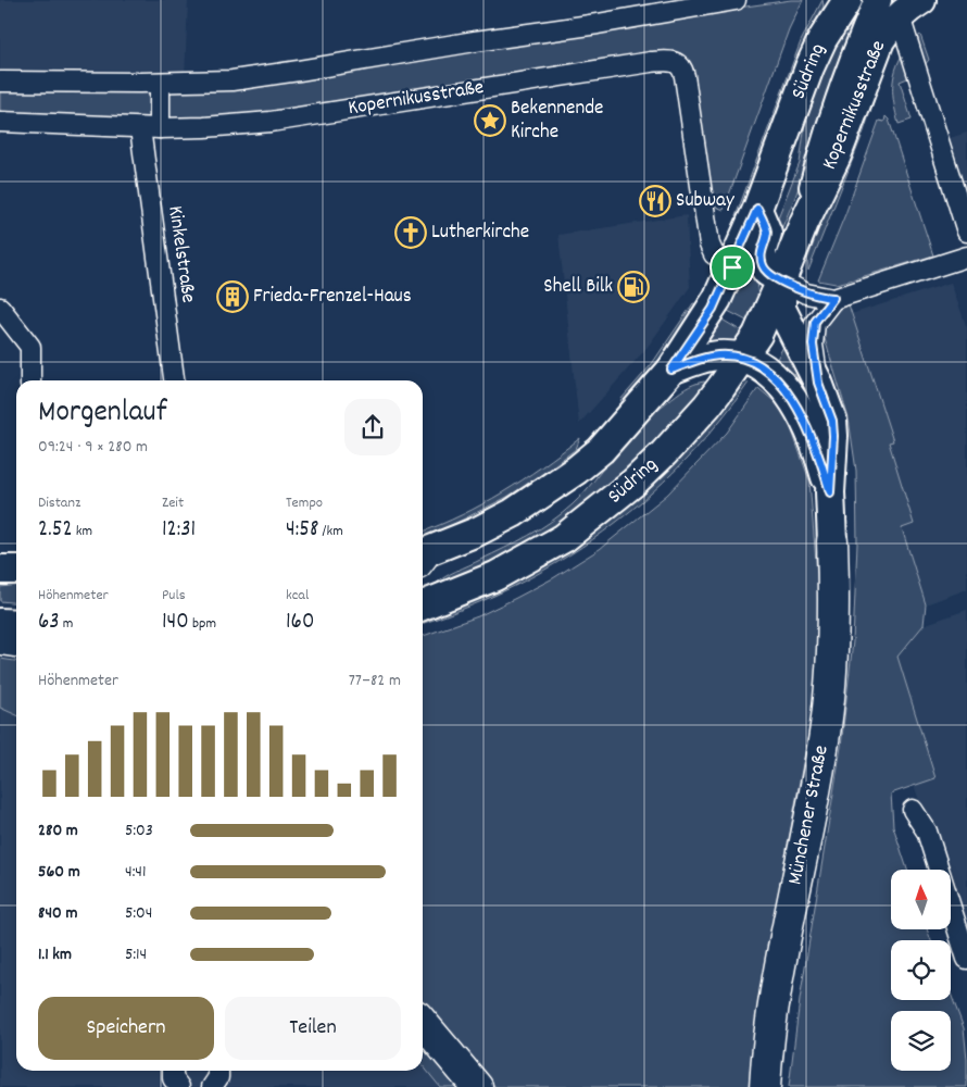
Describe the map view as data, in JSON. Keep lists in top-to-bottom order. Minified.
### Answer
{"streets":{"highway":["Münchener Straße"],"main road":["Südring","Kopernikusstraße"],"street":["Kinkelstraße"]},"crossings":[["Südring","Kopernikusstraße"],["Kopernikusstraße","Kinkelstraße"]],"places":{"place":["Bekennende Kirche"],"restaurant":["Subway"],"church":["Lutherkirche"],"fuel station":["Shell Bilk"],"building":["Frieda-Frenzel-Haus"]},"north":"top","page":{"heading":["Morgenlauf","09:24 · 9 × 280 m"],"stats":[["Distanz","2.52 km"],["Zeit","12:31"],["Tempo","4:58 /km"],["Höhenmeter","63 m"],["Puls","140 bpm"],["kcal","160"]],"chart":["Höhenmeter","77–82 m"],"list":[{"name":"280 m","note":"5:03"},{"name":"560 m","note":"4:41"},{"name":"840 m","note":"5:04"},{"name":"1.1 km","note":"5:14"}],"buttons":["Speichern","Teilen"]}}
